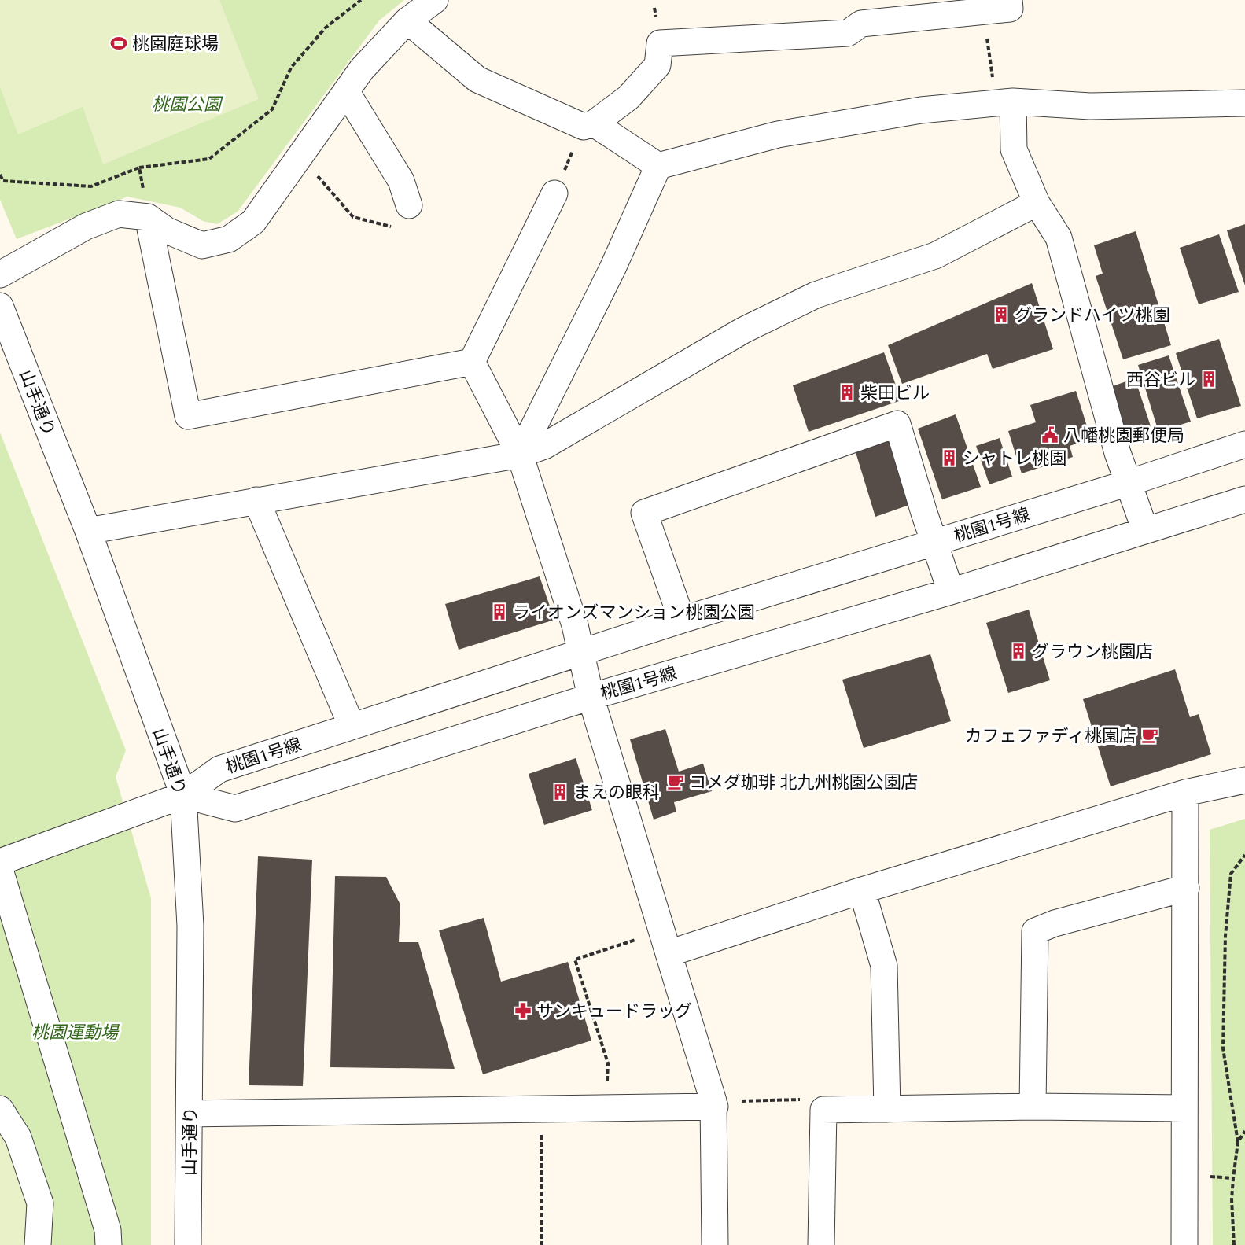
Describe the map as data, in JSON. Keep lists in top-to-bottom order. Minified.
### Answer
{"streets":{"street":["山手通り","桃園1号線"]},"crossings":[["山手通り","桃園1号線"]],"parks":["桃園公園","桃園運動場"],"places":{"sports":["桃園庭球場"],"building":["グランドハイツ桃園","西谷ビル","柴田ビル","シャトレ桃園","ライオンズマンション桃園公園","グラウン桃園店","まえの眼科"],"public building":["八幡桃園郵便局"],"cafe":["カフェファディ桃園店","コメダ珈琲 北九州桃園公園店"],"pharmacy":["サンキュードラッグ"]}}
